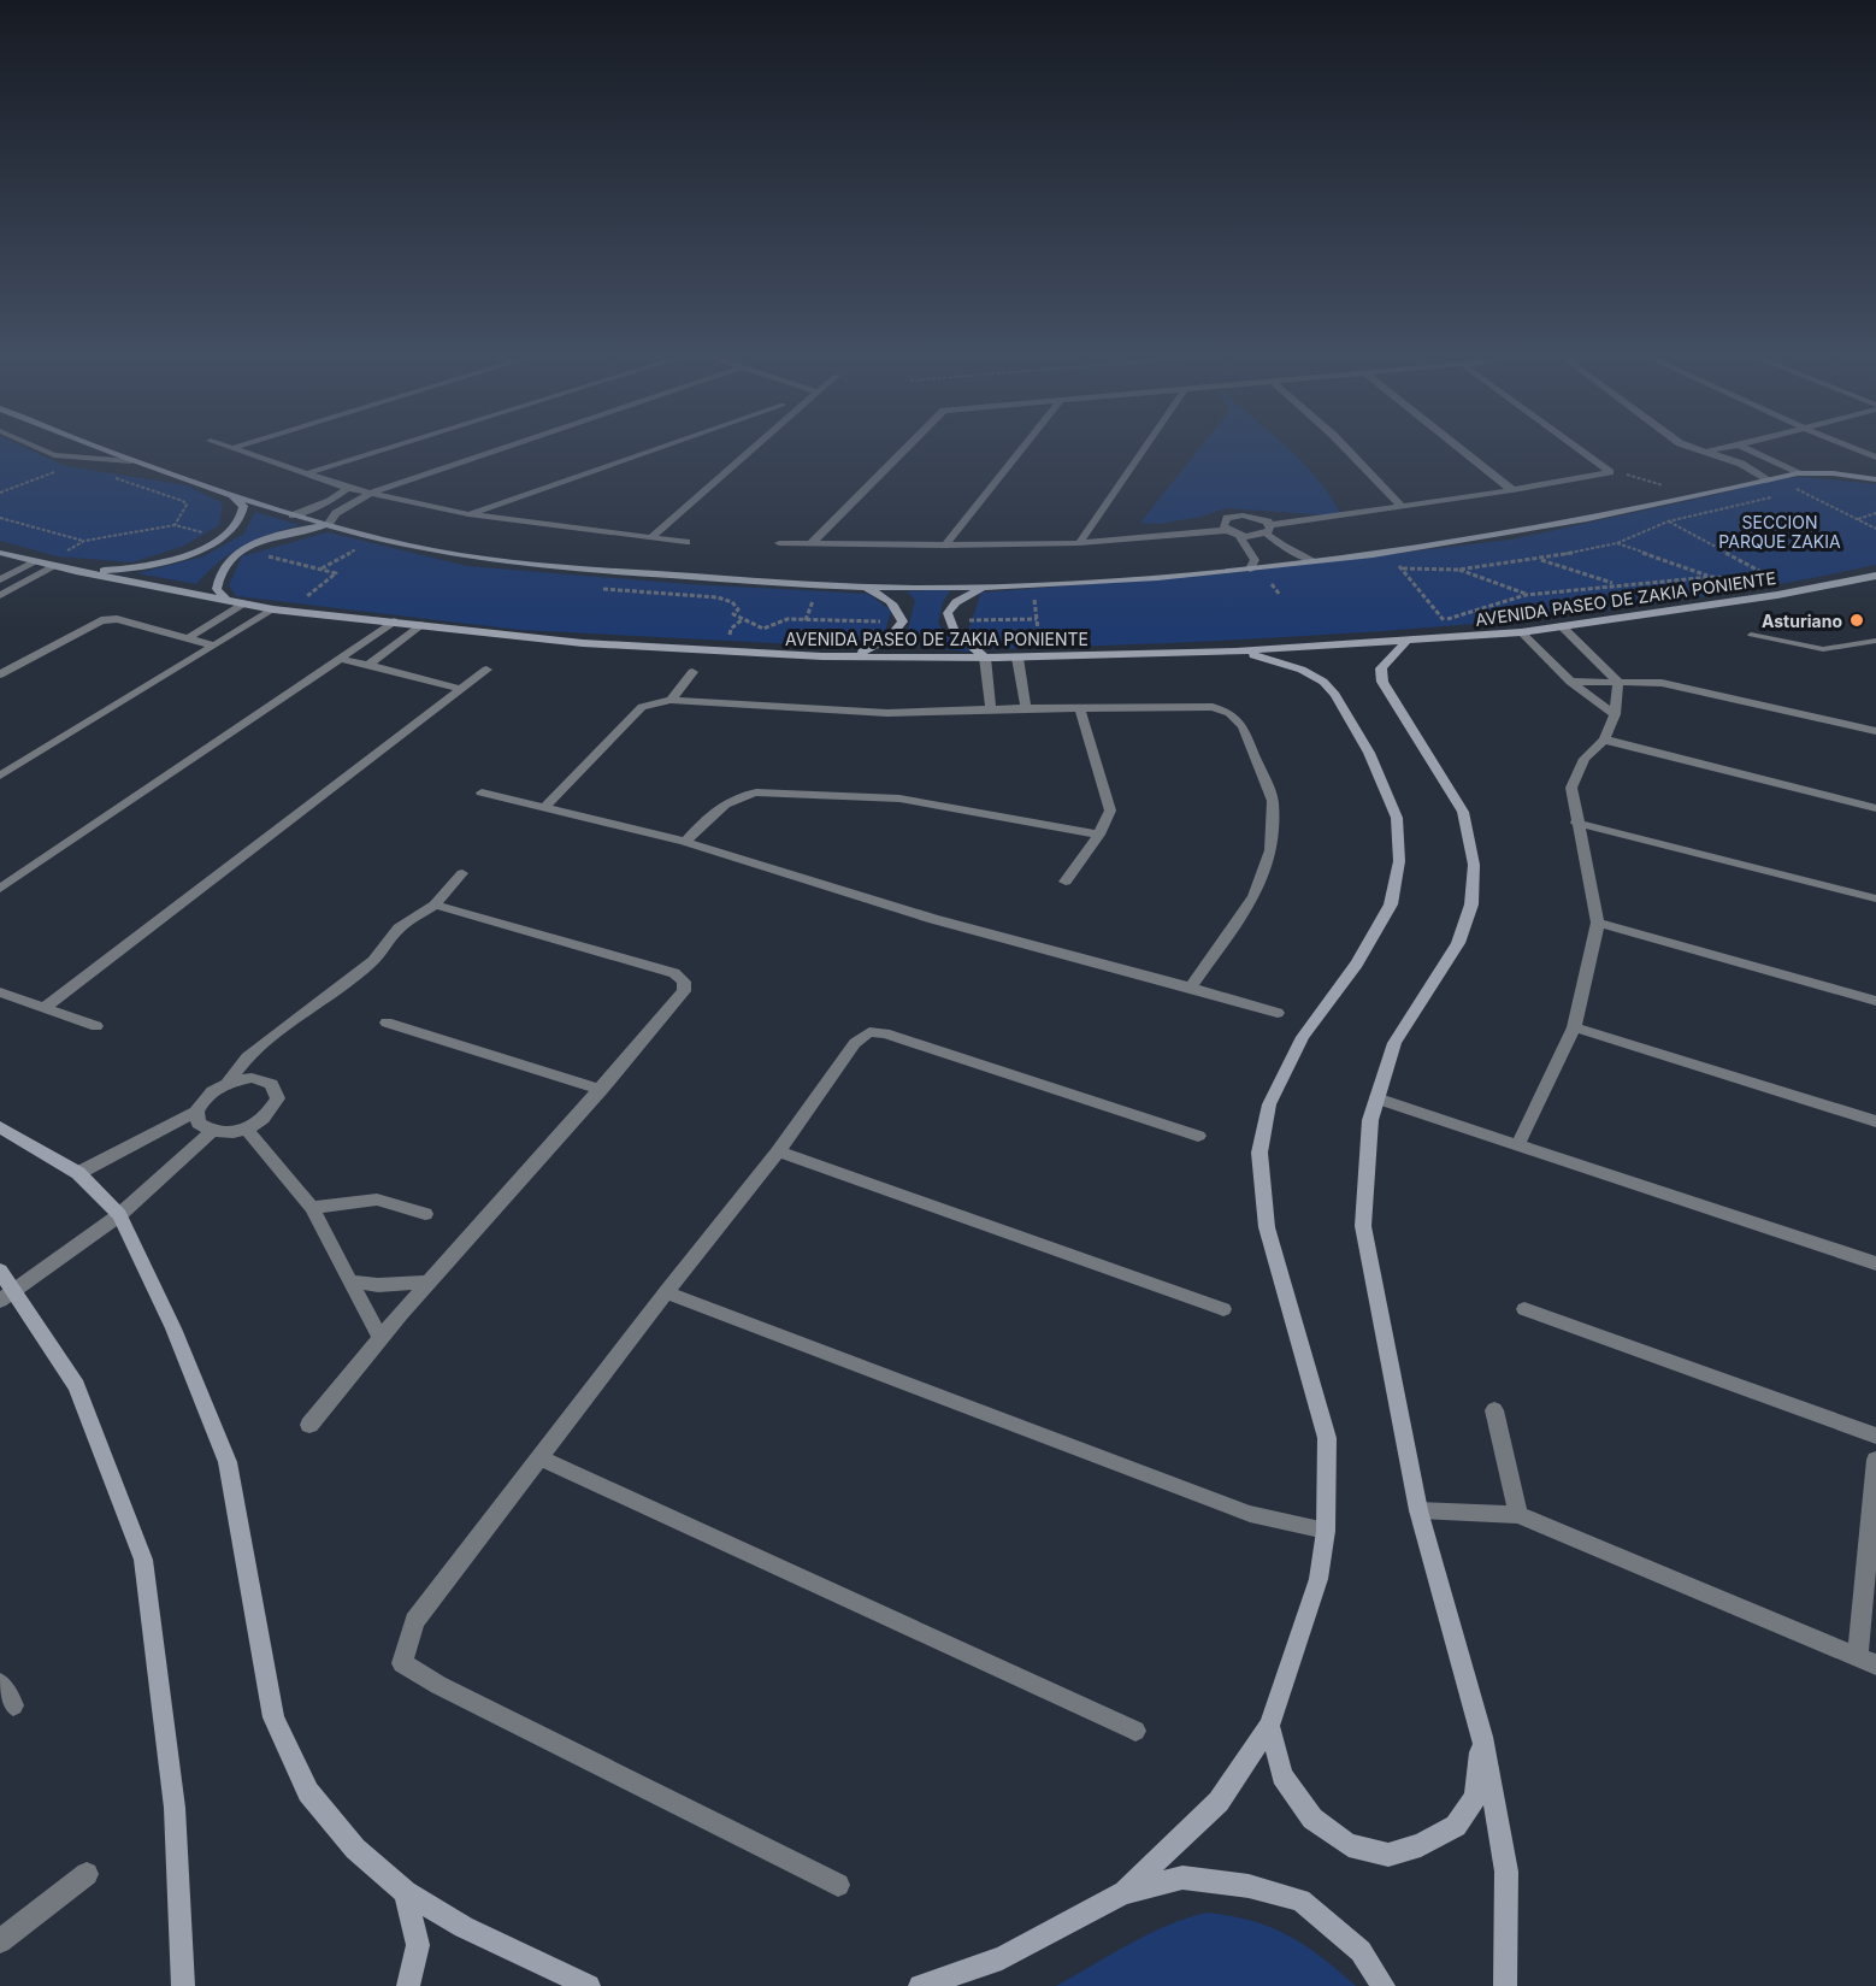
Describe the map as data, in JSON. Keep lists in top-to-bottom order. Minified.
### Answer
{"streets":{"street":["AVENIDA PASEO DE ZAKIA PONIENTE"]},"parks":["SECCION PARQUE ZAKIA"],"places":["Asturiano"]}
